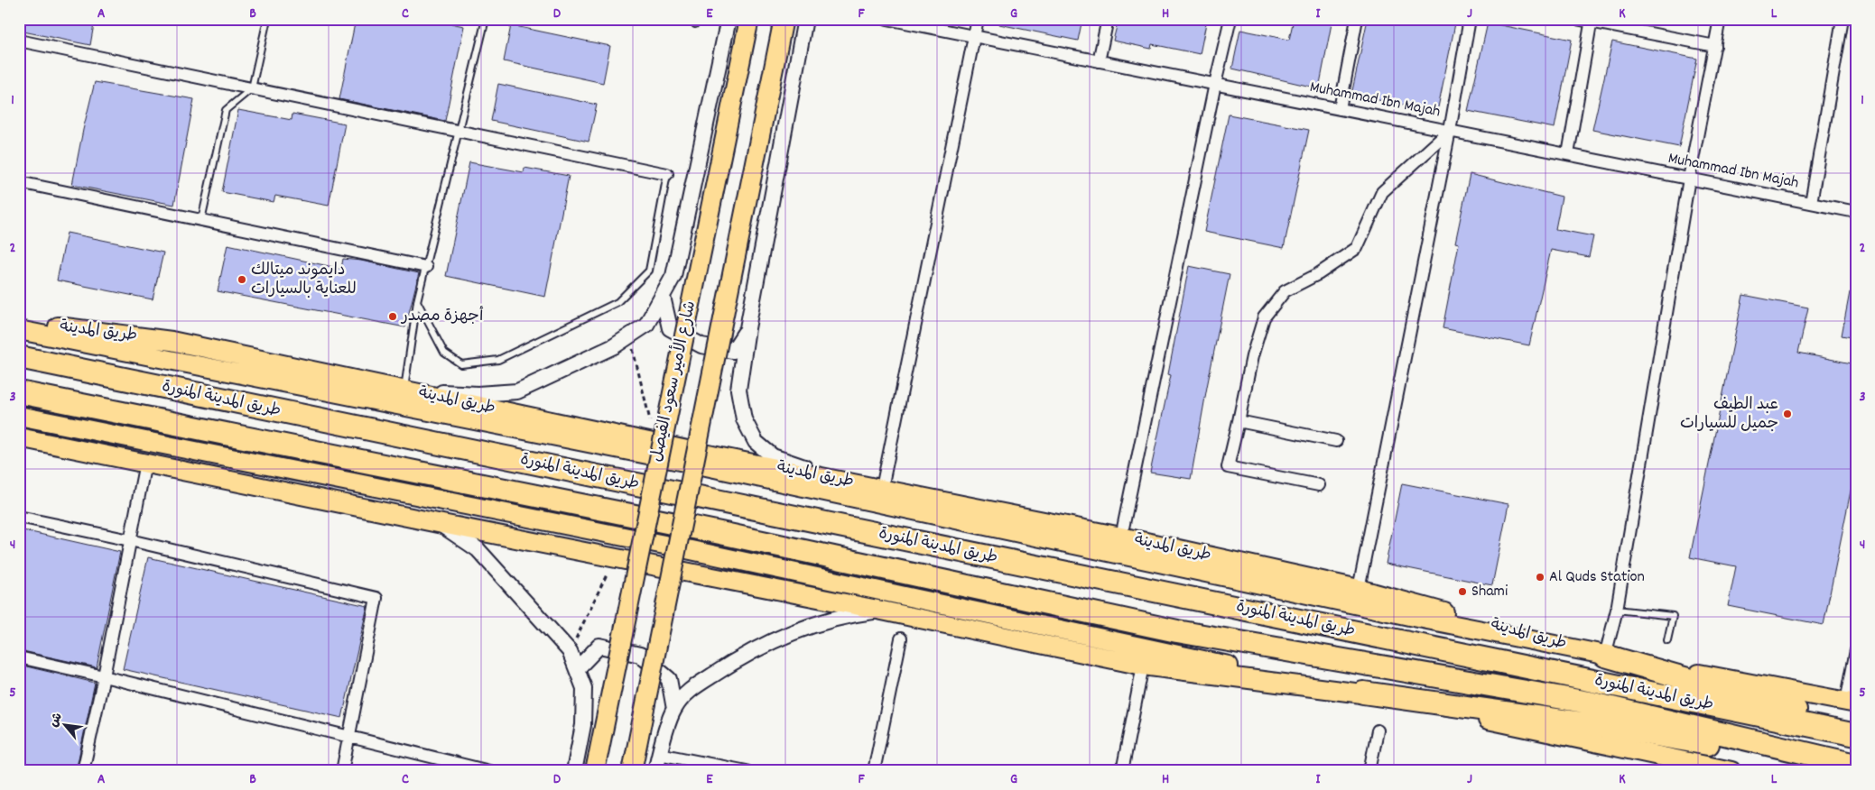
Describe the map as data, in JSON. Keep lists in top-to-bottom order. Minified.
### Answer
{"streets":{"highway":["طريق المدينة المنورة"],"main road":["طريق المدينة","شارع الأمير سعود الفيصل"],"street":["Muhammad Ibn Majah"]},"crossings":[["طريق المدينة","شارع الأمير سعود الفيصل"]],"places":["دايموند ميتالك للعناية بالسيارات","أجهزة مصدر","عبد الطيف جميل للسيارات","Al Quds Station","Shami"],"north":"top left","grid":{"columns":["A","B","C","D","E","F","G","H","I","J","K","L"],"rows":["1","2","3","4","5"]}}
